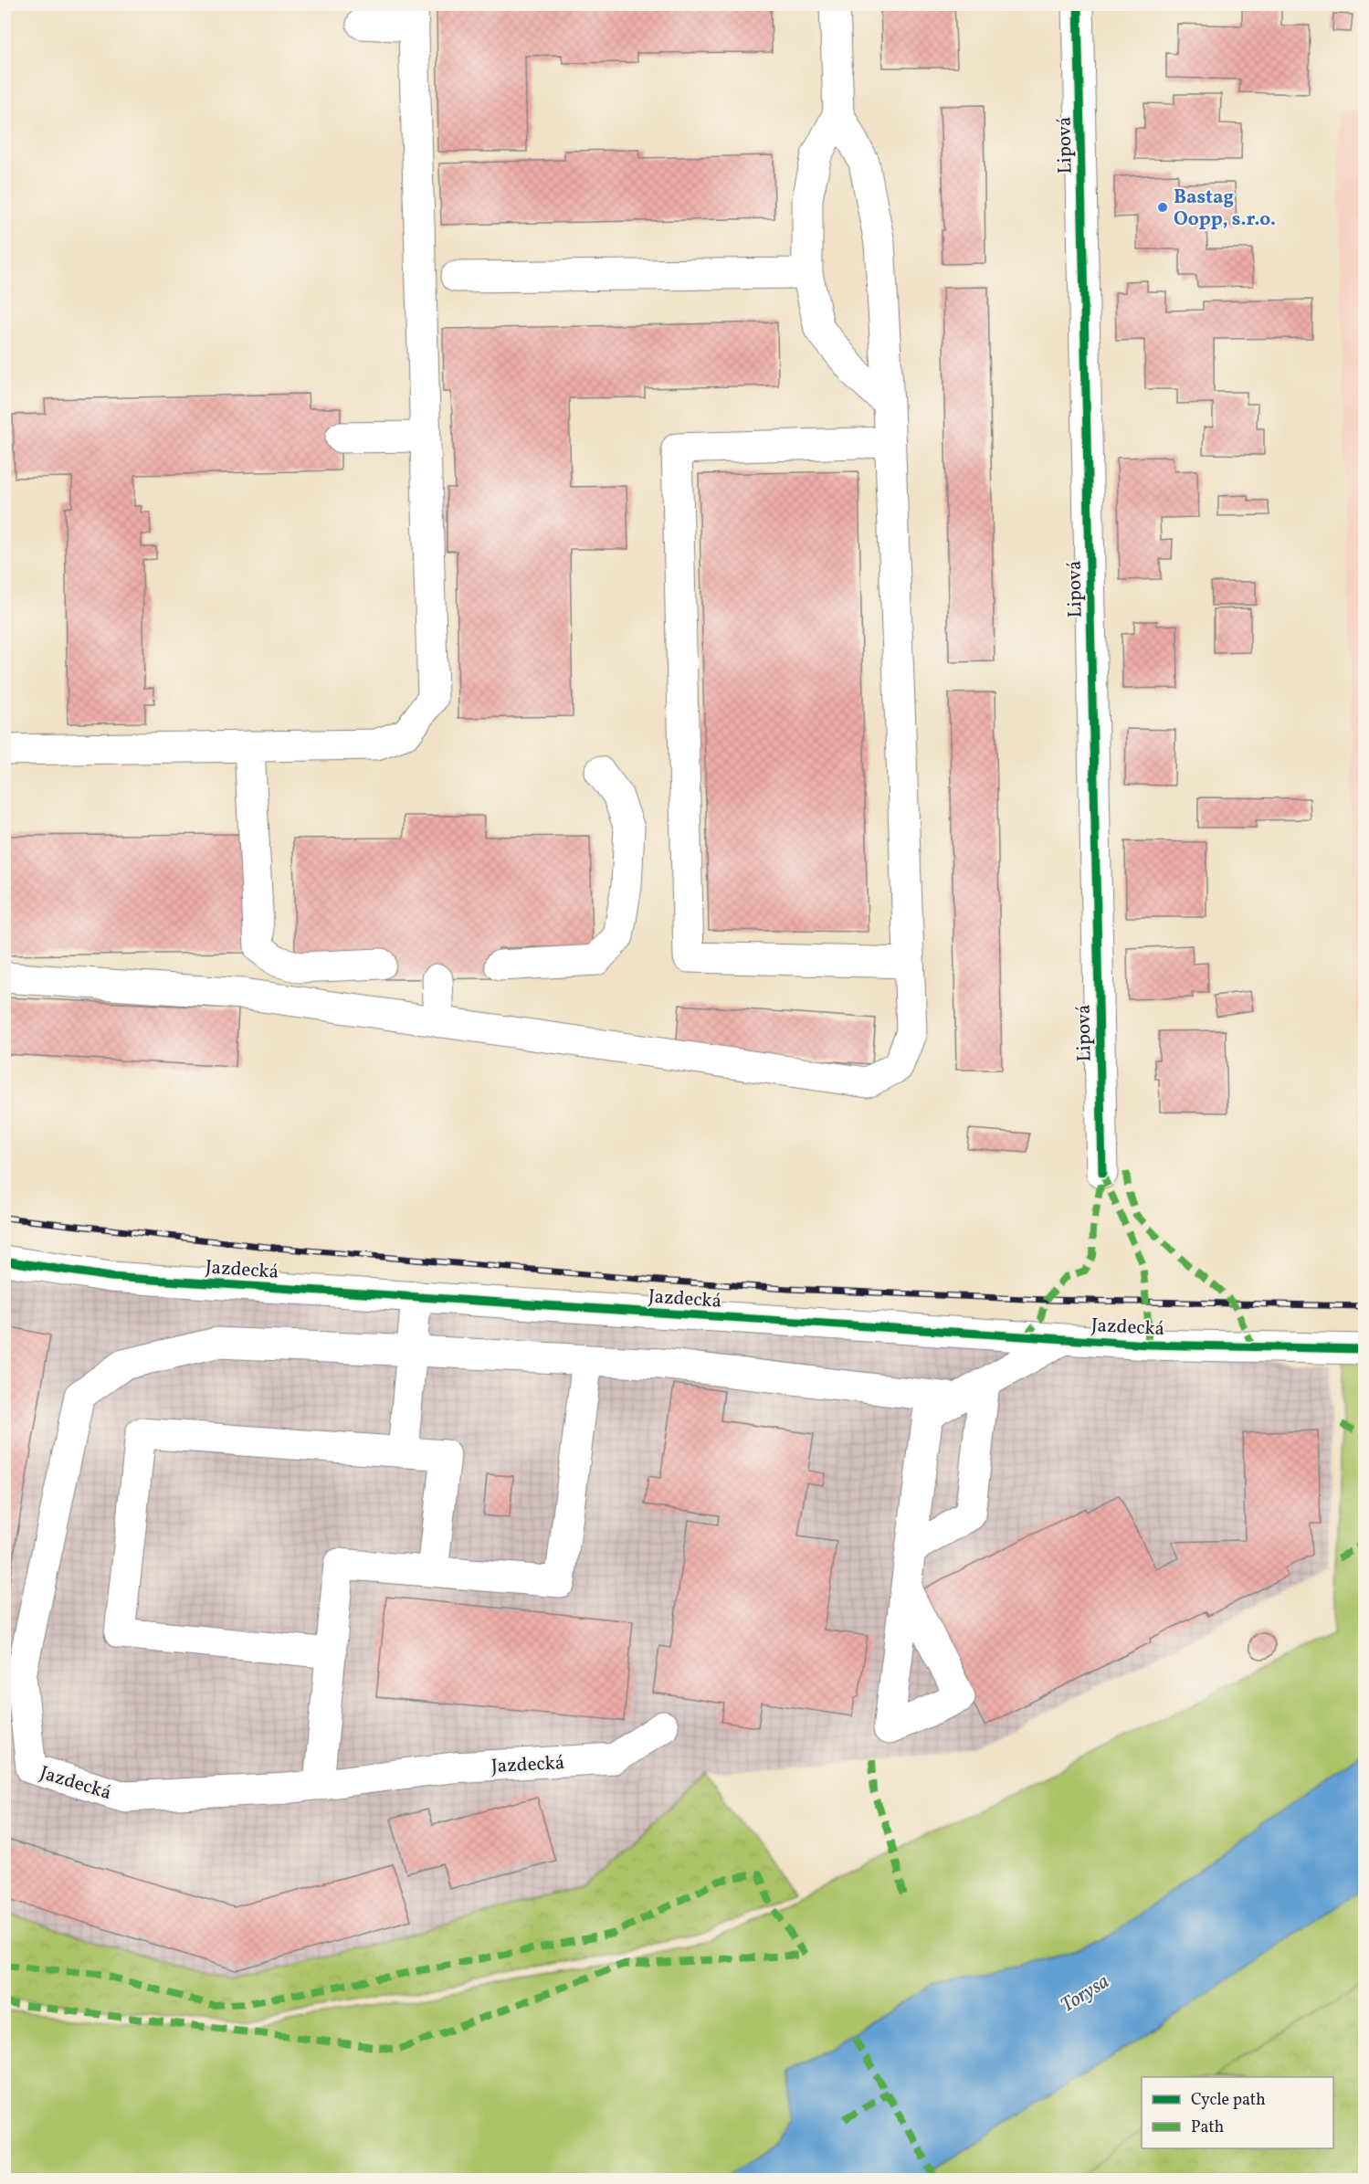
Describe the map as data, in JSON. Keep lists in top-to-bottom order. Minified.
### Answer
{"streets":{"street":["Lipová","Jazdecká"]},"water":["Torysa"],"places":["Bastag Oopp, s.r.o."],"legend":["Cycle path","Path"]}
